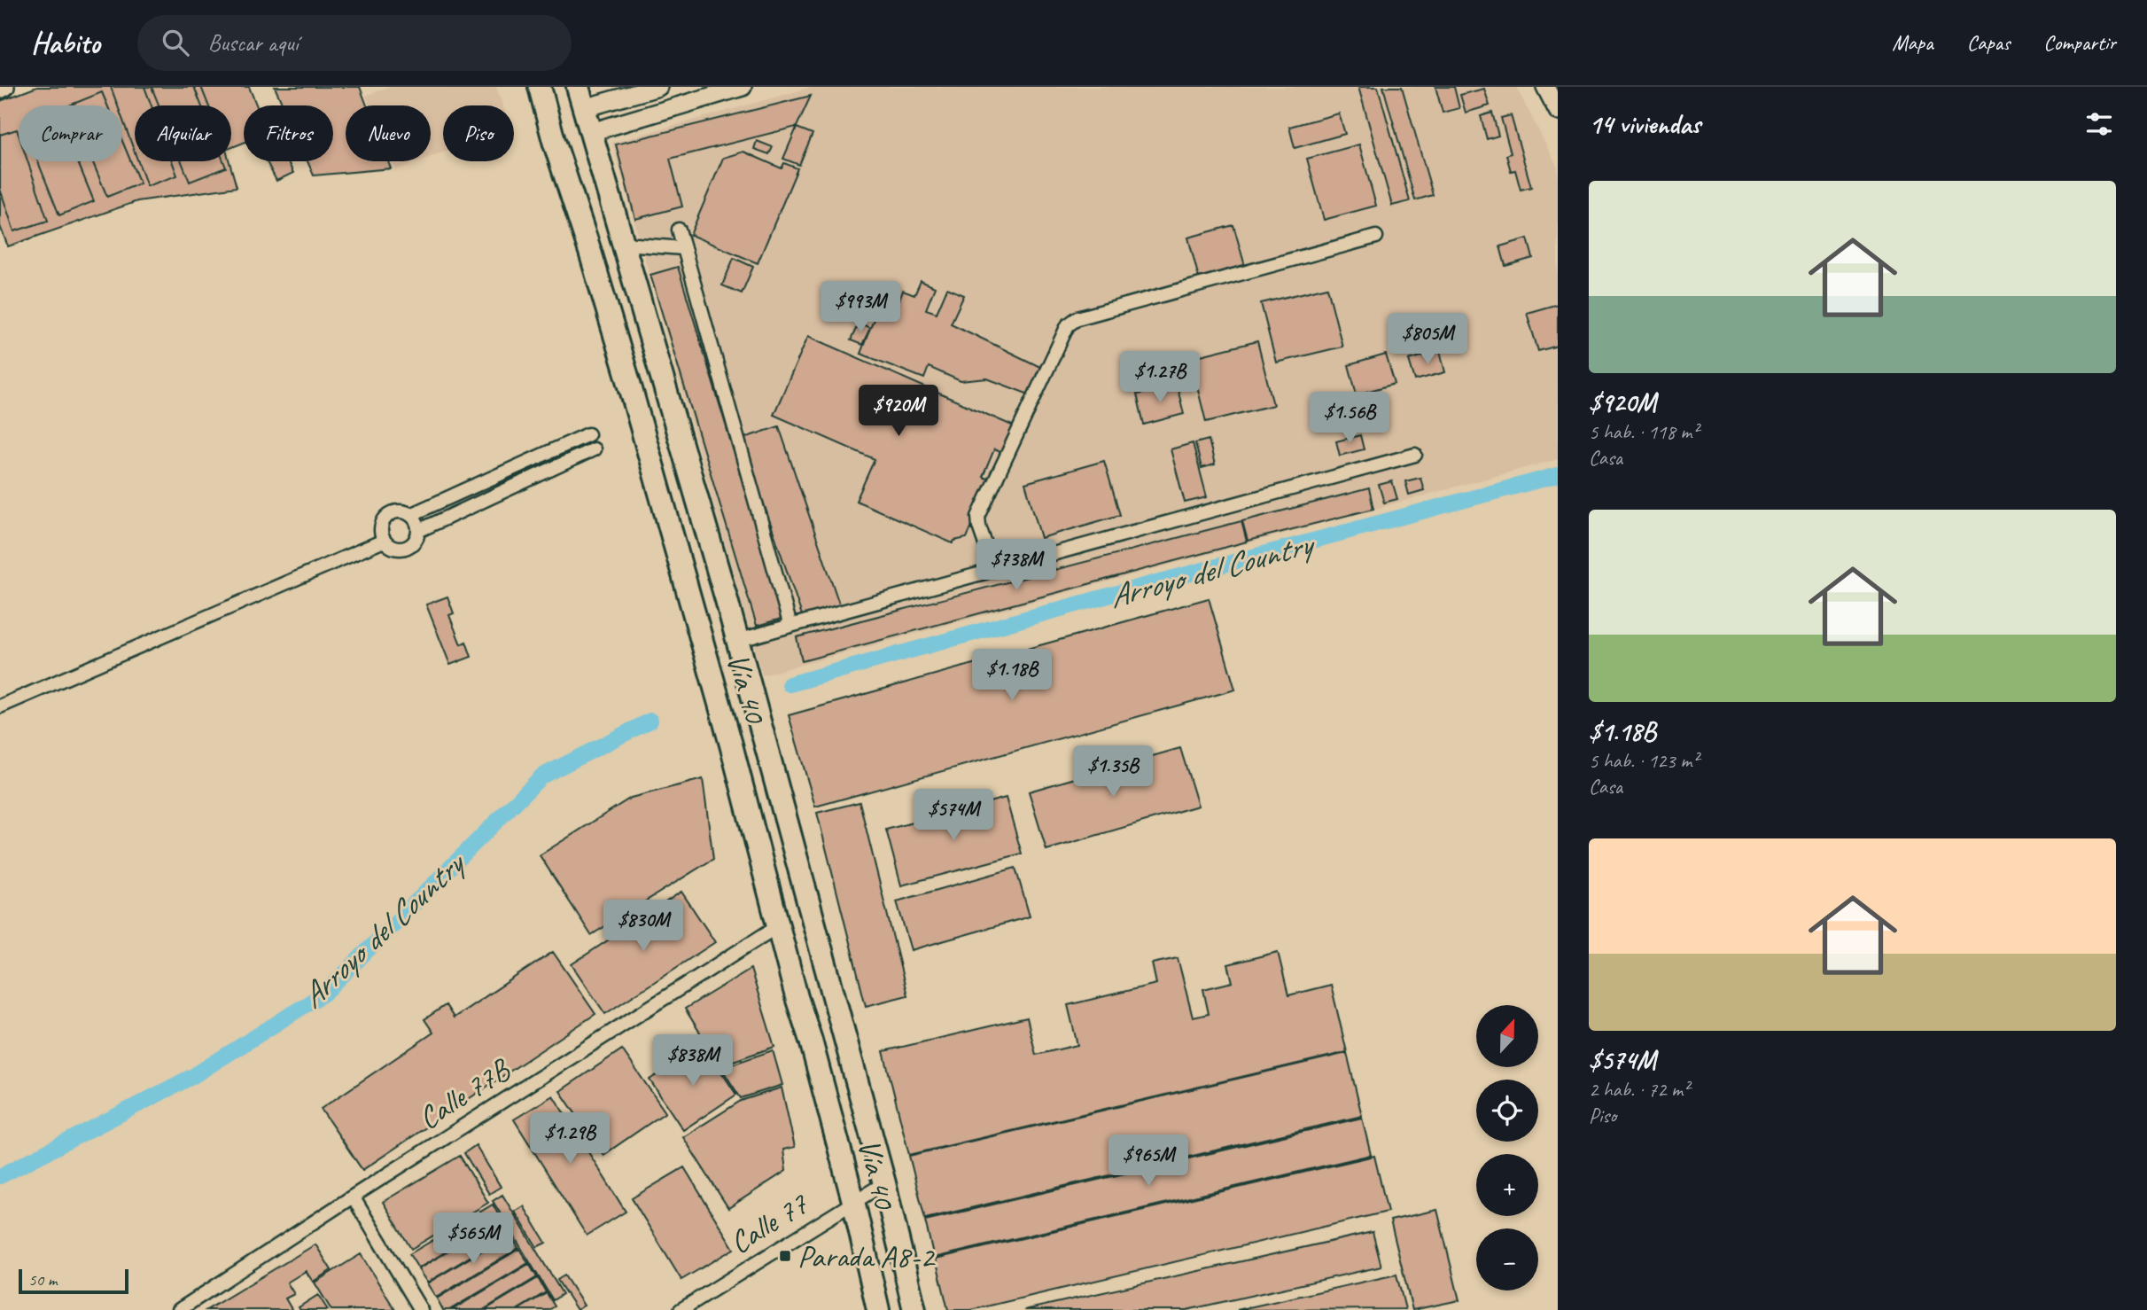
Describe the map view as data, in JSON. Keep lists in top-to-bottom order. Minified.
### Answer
{"streets":{"highway":["Vía 40"],"street":["Calle 77B","Calle 77"]},"crossings":[["Vía 40","Calle 77B"],["Vía 40","Calle 77"]],"water":["Arroyo del Country"],"places":{"transit":["Parada A8-2"]},"scale_bar":"50 m","north":"top","page":{"header":"Habito","search":"Buscar aquí","nav":["Mapa","Capas","Compartir"],"heading":"14 viviendas","chip":["Comprar","Alquilar","Filtros","Nuevo","Piso"],"list":[{"name":"$920M","note":"5 hab. · 118 m² · Casa"},{"name":"$1.18B","note":"5 hab. · 123 m² · Casa"},{"name":"$574M","note":"2 hab. · 72 m² · Piso"}],"price":["$993M","$805M","$1.27B","$920M","$1.56B","$738M","$1.18B","$1.35B","$574M","$830M","$838M","$1.29B","$965M","$565M"],"map_buttons":["+","−"],"scale":"50 m"}}
